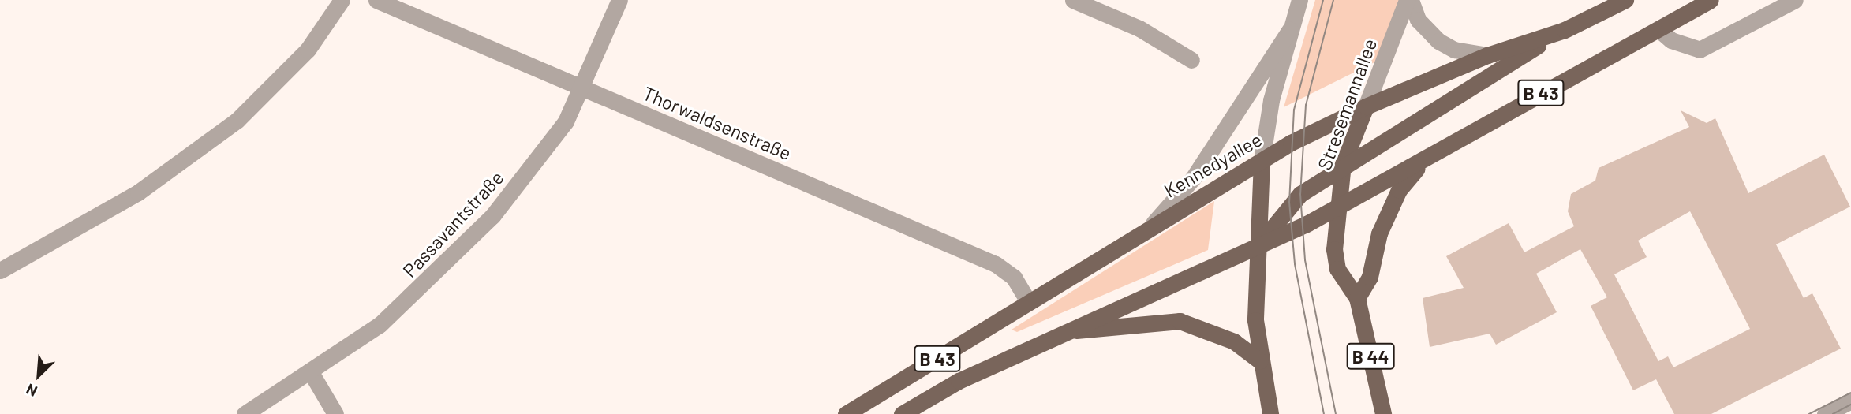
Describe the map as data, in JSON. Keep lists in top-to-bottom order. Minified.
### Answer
{"streets":{"main road":["B 43","Stresemannallee","Kennedyallee","B 44"],"street":["Thorwaldsenstraße","Passavantstraße"]},"crossings":[["B 43","Stresemannallee"],["B 43","Kennedyallee"],["Stresemannallee","Kennedyallee"],["Thorwaldsenstraße","Kennedyallee"],["Thorwaldsenstraße","Passavantstraße"]],"north":"bottom left"}
